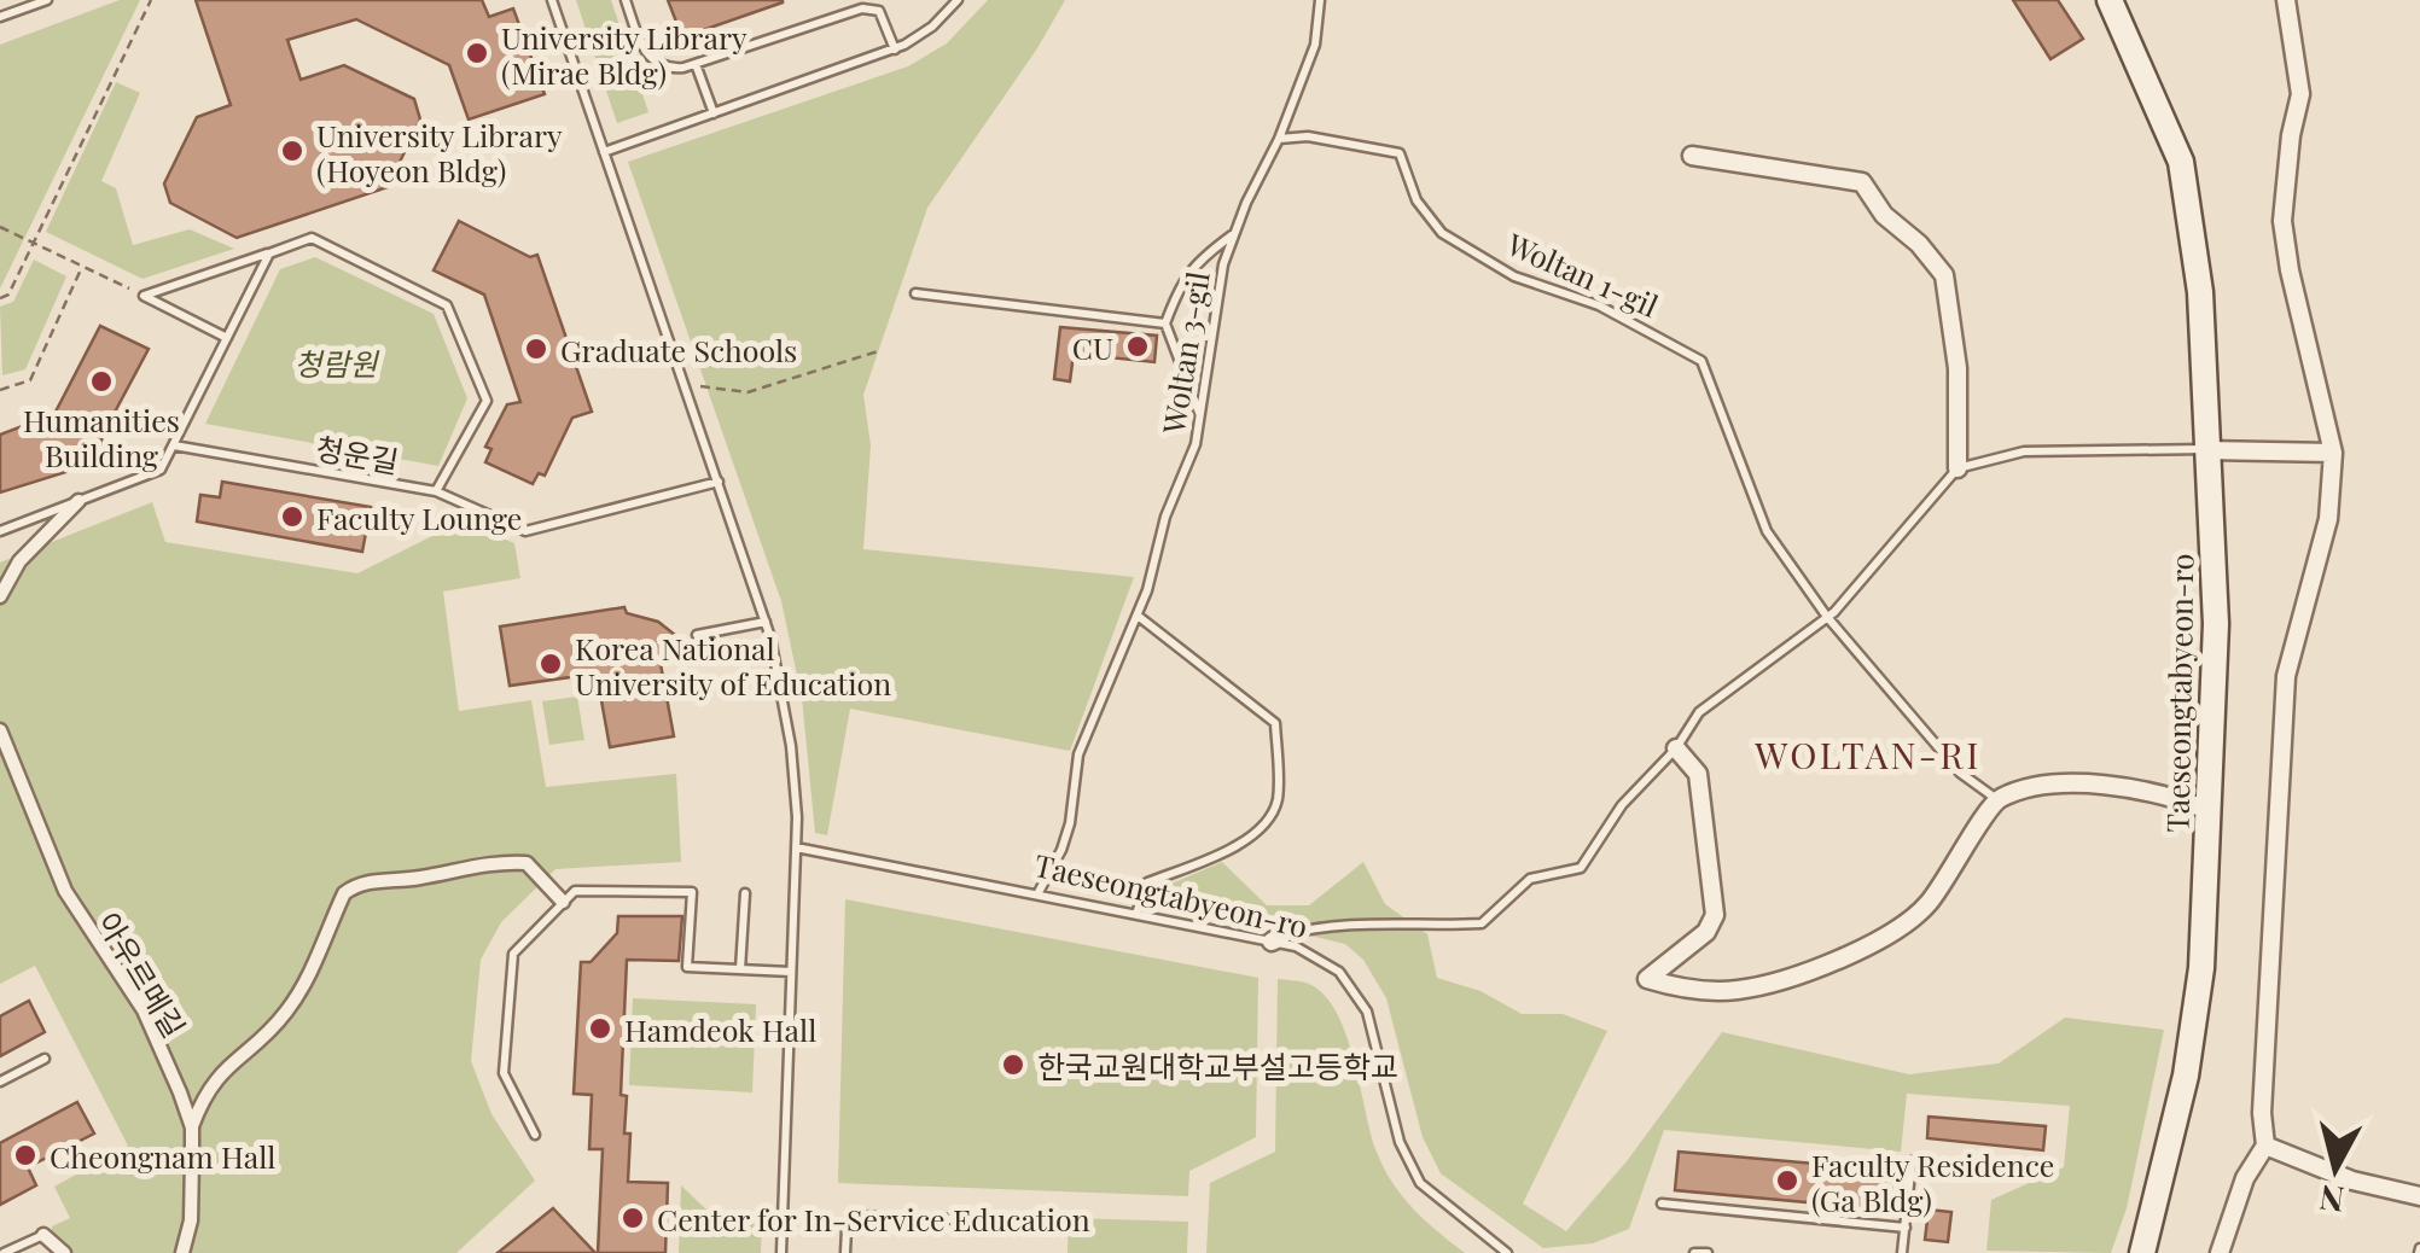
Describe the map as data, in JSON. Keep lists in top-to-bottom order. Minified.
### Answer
{"streets":{"main road":["Taeseongtabyeon-ro"],"street":["아우르메길"],"lane":["Woltan 1-gil","Woltan 3-gil","청운길"]},"crossings":[["Woltan 1-gil","Woltan 3-gil"],["Woltan 3-gil","Taeseongtabyeon-ro"]],"districts":["WOLTAN-RI"],"parks":["청람원"],"places":["University Library (Mirae Bldg)","University Library (Hoyeon Bldg)","CU","Graduate Schools","Humanities Building","Faculty Lounge","Korea National University of Education","Hamdeok Hall","한국교원대학교부설고등학교","Cheongnam Hall","Faculty Residence (Ga Bldg)","Center for In-Service Education"],"north":"bottom"}
